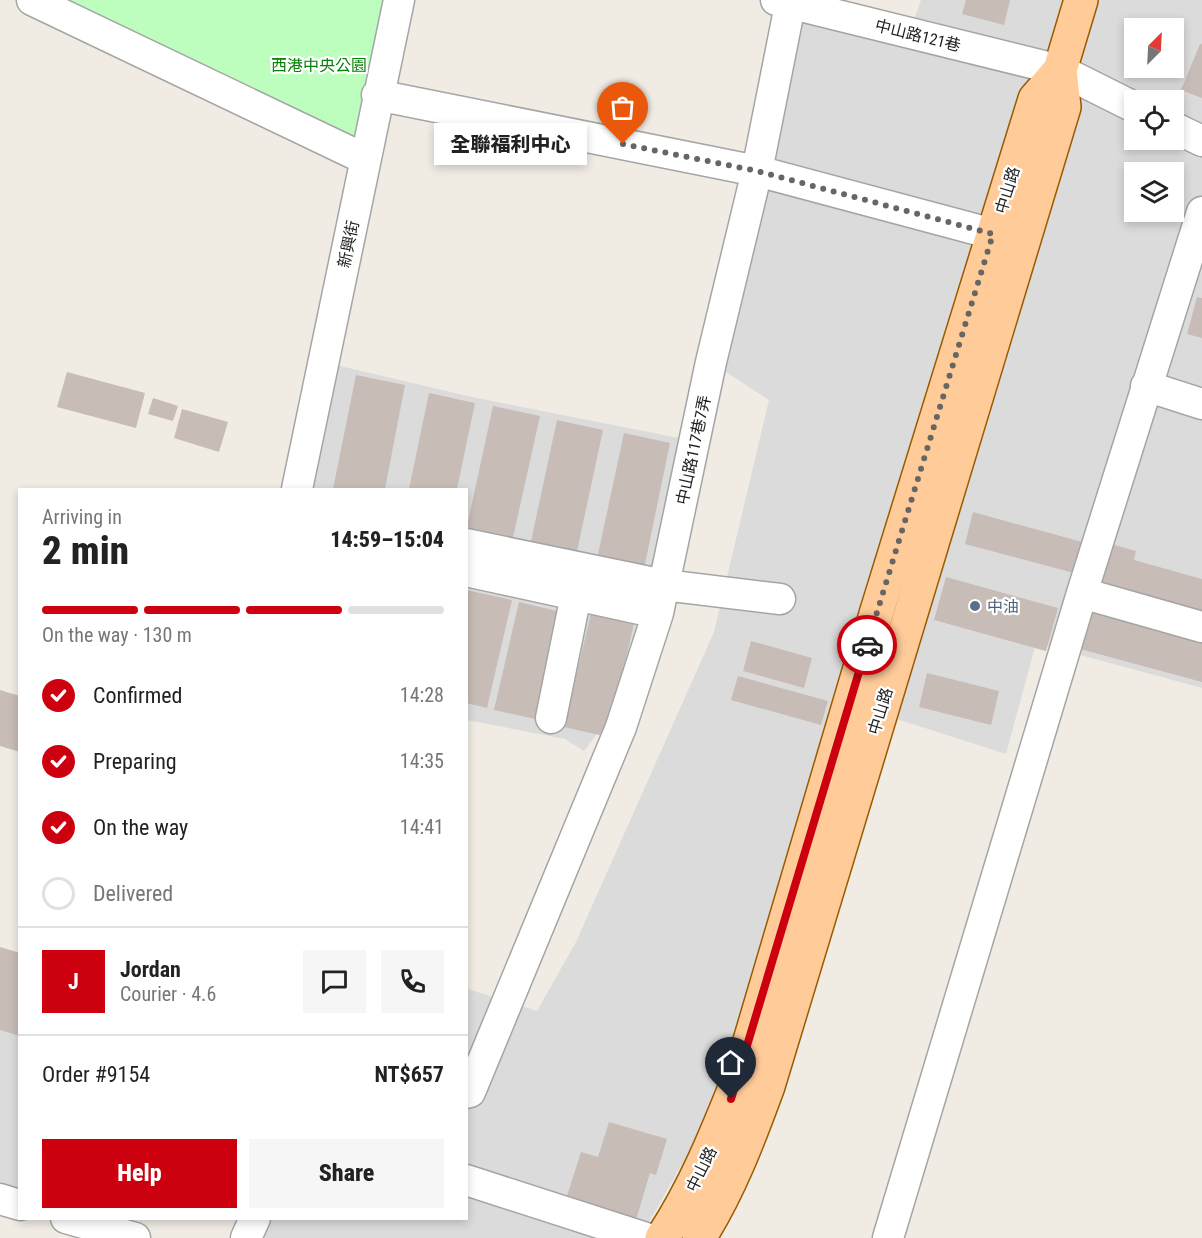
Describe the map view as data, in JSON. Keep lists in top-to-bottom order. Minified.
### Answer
{"streets":{"main road":["中山路"],"street":["中山路121巷","新興街","中山路117巷7弄"]},"crossings":[["中山路121巷","中山路"],["中山路121巷","中山路117巷7弄"]],"parks":["西港中央公園"],"places":["全聯福利中心","中油"],"north":"top right","page":{"bubble":"全聯福利中心","heading":["2 min","Arriving in","14:59–15:04"],"panel":["Jordan","Courier · 4.6","Order #9154","NT$657"],"bar":"On the way · 130 m","list":[["Confirmed","14:28"],["Preparing","14:35"],["On the way","14:41"],"Delivered"],"round":"J","buttons":["Help","Share"]}}
